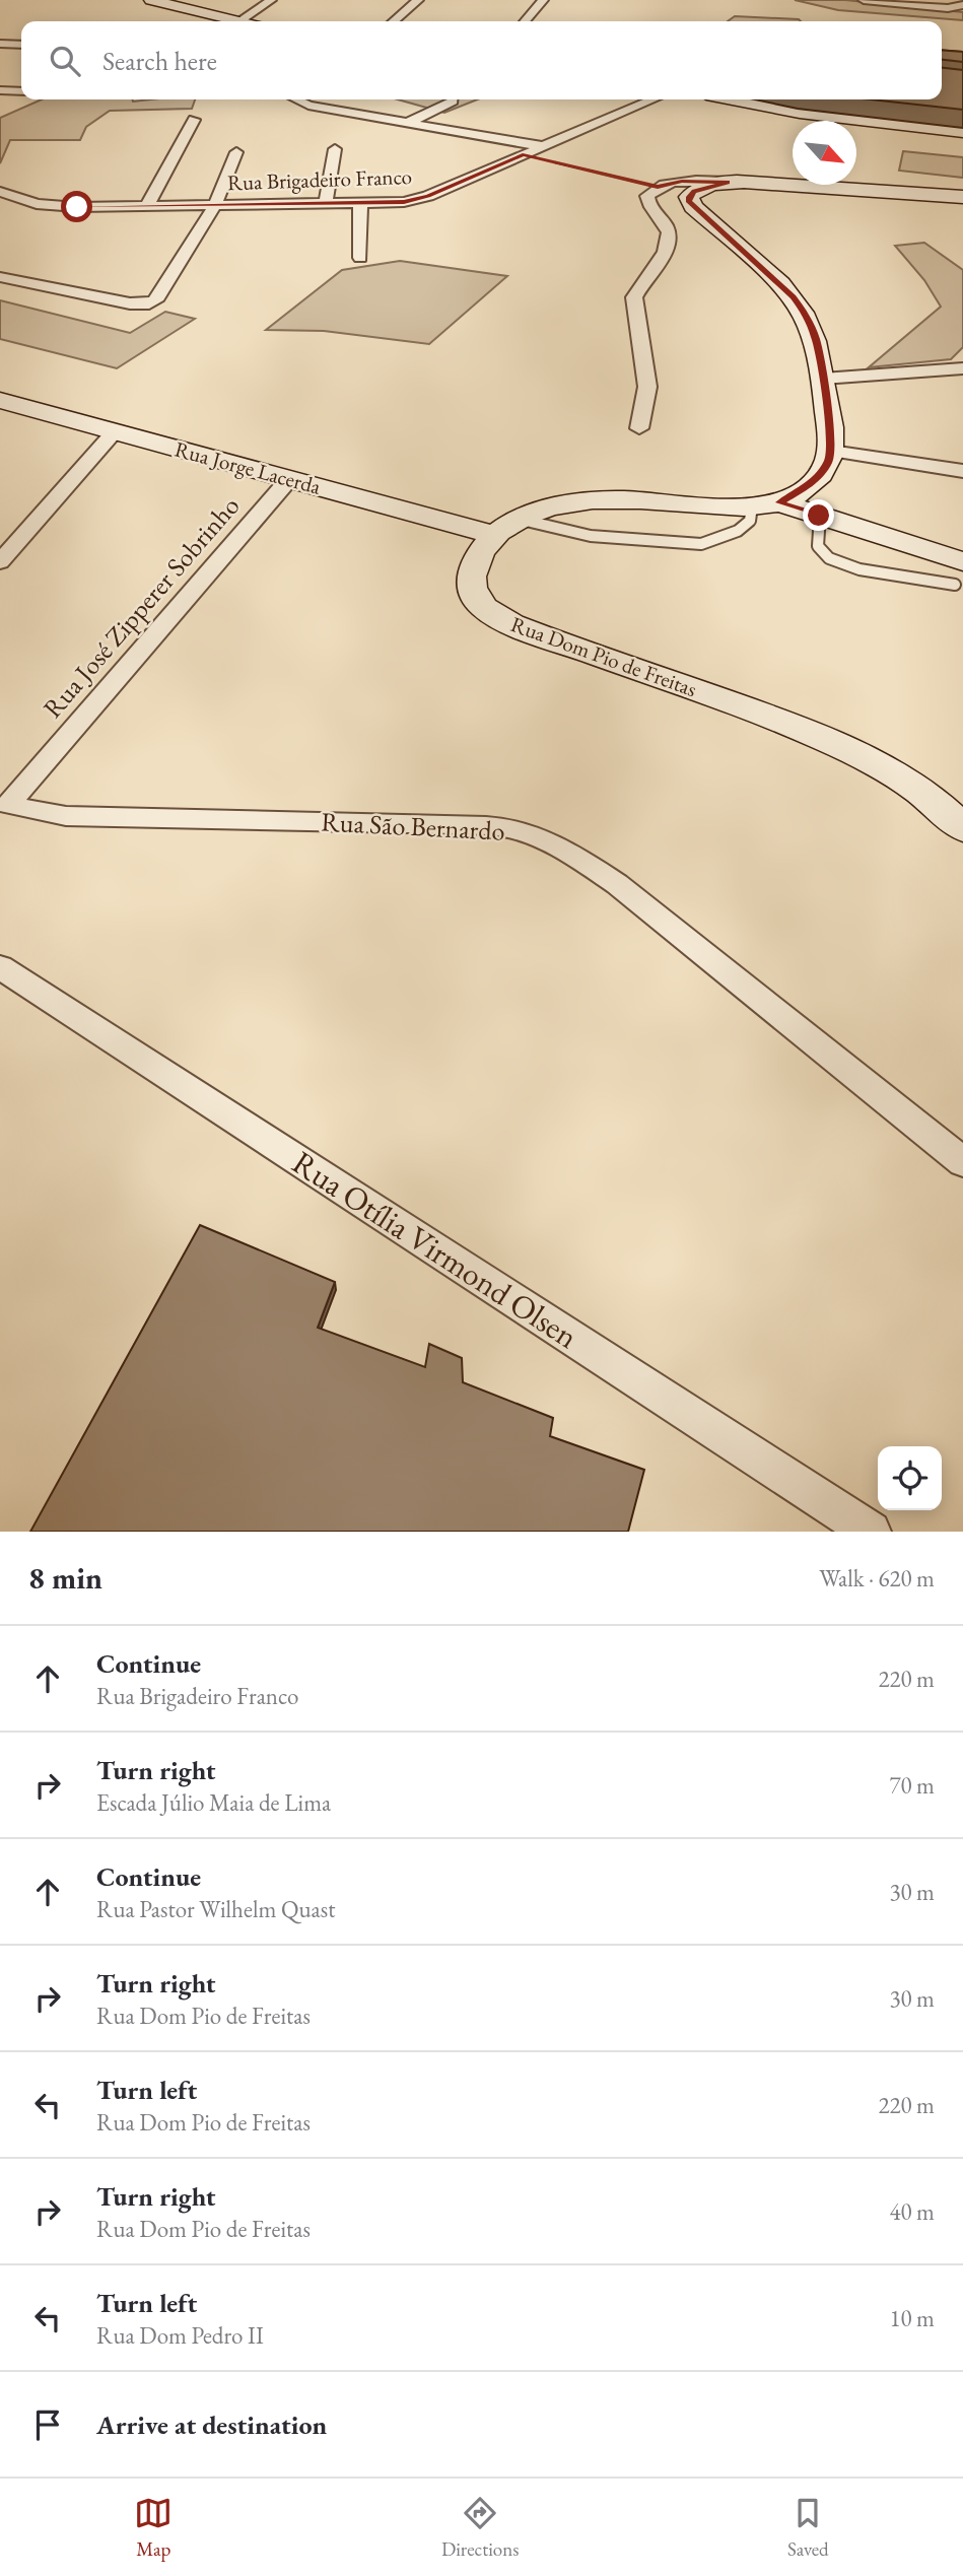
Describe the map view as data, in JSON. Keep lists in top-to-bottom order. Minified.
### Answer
{"streets":{"main road":["Rua Jorge Lacerda","Rua Dom Pio de Freitas"],"street":["Rua Brigadeiro Franco","Rua José Zipperer Sobrinho","Rua São Bernardo","Rua Otília Virmond Olsen"]},"crossings":[["Rua Jorge Lacerda","Rua José Zipperer Sobrinho"],["Rua Jorge Lacerda","Rua Dom Pio de Freitas"],["Rua José Zipperer Sobrinho","Rua São Bernardo"]],"north":"bottom right","page":{"search":"Search here","heading":["8 min","Walk · 620 m"],"list":[["Continue","Rua Brigadeiro Franco","220 m"],["Turn right","Escada Júlio Maia de Lima","70 m"],["Continue","Rua Pastor Wilhelm Quast","30 m"],["Turn right","Rua Dom Pio de Freitas","30 m"],["Turn left","Rua Dom Pio de Freitas","220 m"],["Turn right","Rua Dom Pio de Freitas","40 m"],["Turn left","Rua Dom Pedro II","10 m"],"Arrive at destination"],"nav":["Map","Directions","Saved"]}}
